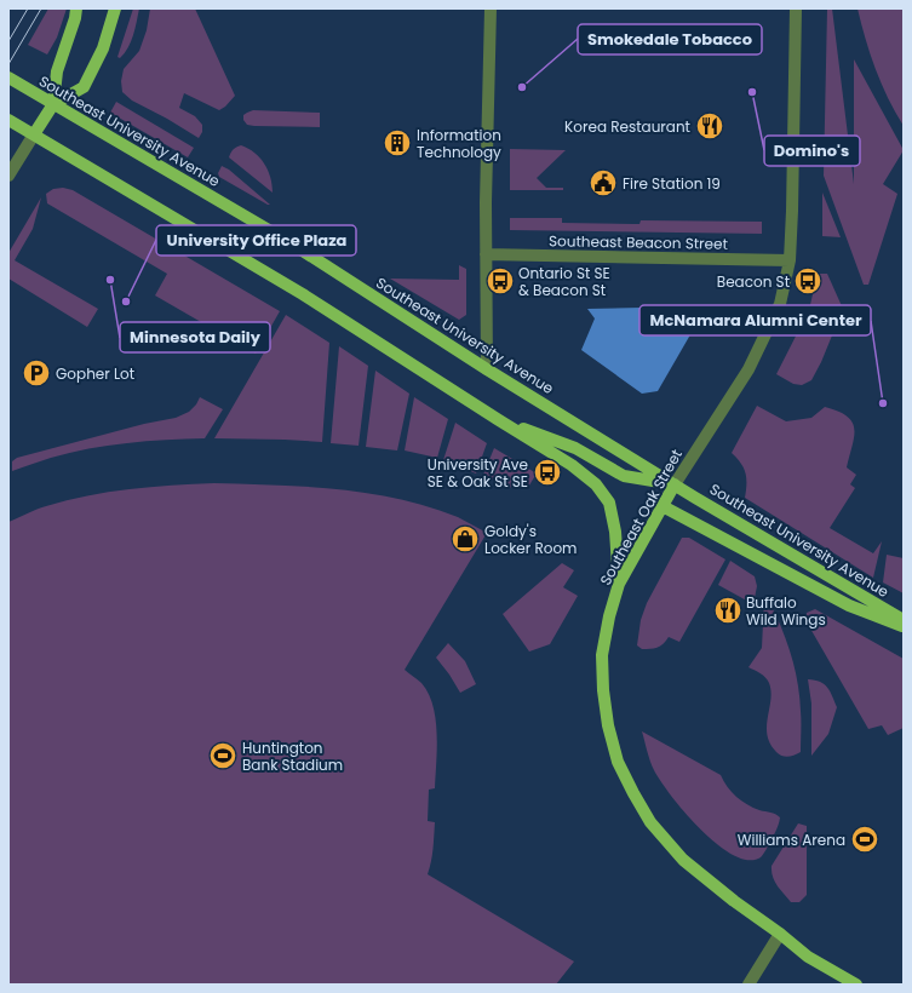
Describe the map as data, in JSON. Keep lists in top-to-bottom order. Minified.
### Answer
{"streets":{"main road":["Southeast University Avenue","Southeast Oak Street"],"street":["Southeast Beacon Street"]},"crossings":[["Southeast University Avenue","Southeast Oak Street"],["Southeast Beacon Street","Southeast Oak Street"]],"places":{"other":["Smokedale Tobacco","Domino's","Minnesota Daily","University Office Plaza","McNamara Alumni Center"],"restaurant":["Korea Restaurant","Buffalo Wild Wings"],"building":["Information Technology"],"public building":["Fire Station 19"],"bus stop":["Ontario St SE & Beacon St","Beacon St","University Ave SE & Oak St SE"],"parking":["Gopher Lot"],"shop":["Goldy's Locker Room"],"sports":["Huntington Bank Stadium","Williams Arena"]}}
